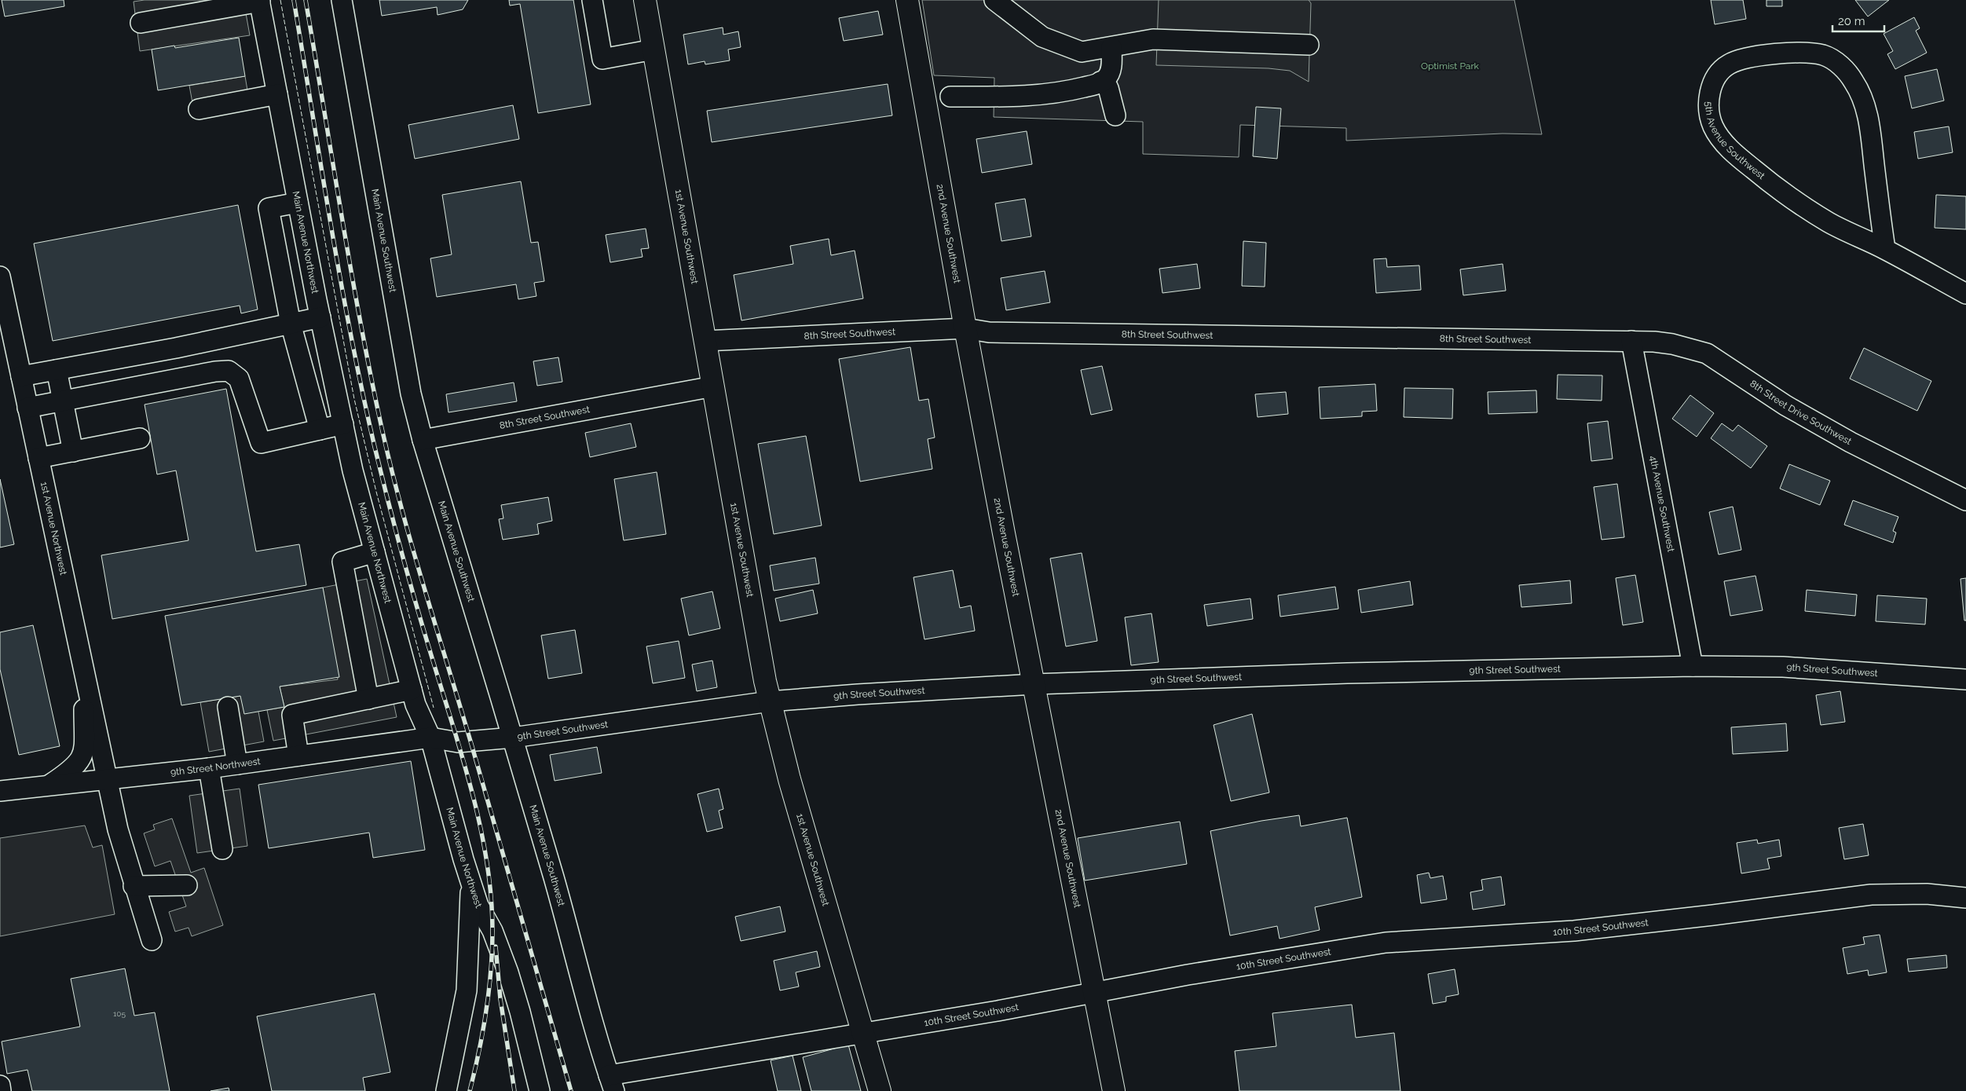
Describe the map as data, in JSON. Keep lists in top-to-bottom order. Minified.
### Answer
{"streets":{"main road":["2nd Avenue Southwest","1st Avenue Southwest"],"street":["5th Avenue Southwest","Main Avenue Southwest","Main Avenue Northwest","8th Street Southwest","8th Street Drive Southwest","4th Avenue Southwest","1st Avenue Northwest","9th Street Southwest","9th Street Northwest","10th Street Southwest"]},"crossings":[["2nd Avenue Southwest","8th Street Southwest"],["2nd Avenue Southwest","9th Street Southwest"],["2nd Avenue Southwest","10th Street Southwest"],["1st Avenue Southwest","8th Street Southwest"],["1st Avenue Southwest","9th Street Southwest"],["1st Avenue Southwest","10th Street Southwest"],["Main Avenue Southwest","8th Street Southwest"],["Main Avenue Southwest","9th Street Southwest"],["Main Avenue Southwest","10th Street Southwest"],["Main Avenue Northwest","9th Street Southwest"],["Main Avenue Northwest","9th Street Northwest"],["8th Street Southwest","8th Street Drive Southwest"],["8th Street Southwest","4th Avenue Southwest"],["8th Street Drive Southwest","4th Avenue Southwest"],["4th Avenue Southwest","9th Street Southwest"],["1st Avenue Northwest","9th Street Northwest"],["9th Street Southwest","9th Street Northwest"]],"parks":["Optimist Park"],"house_numbers":["105"],"scale_bar":"20 m"}
